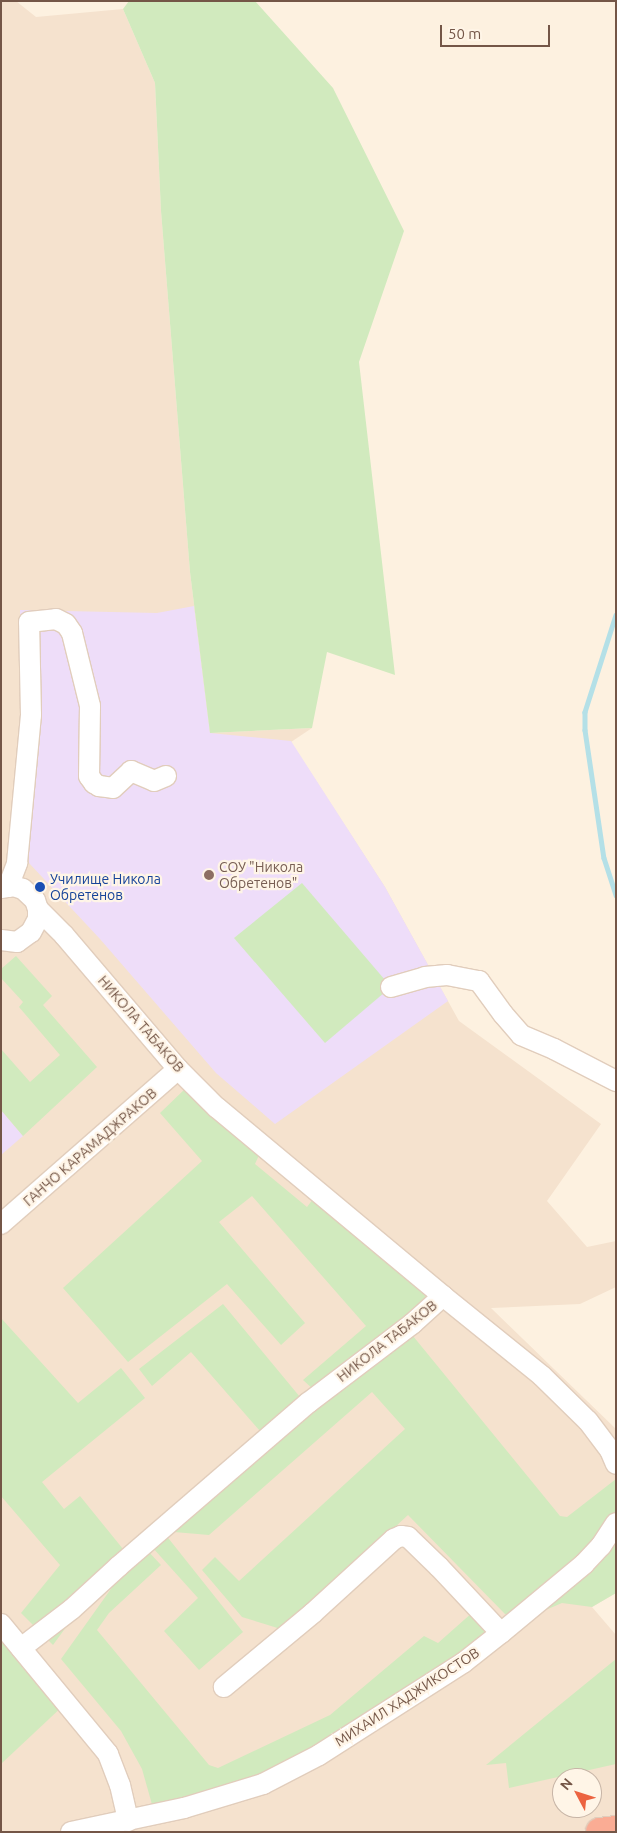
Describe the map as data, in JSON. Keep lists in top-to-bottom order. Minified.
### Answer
{"streets":{"street":["НИКОЛА ТАБАКОВ","ГАНЧО КАРАМАДЖРАКОВ","МИХАИЛ ХАДЖИКОСТОВ"]},"crossings":[["НИКОЛА ТАБАКОВ","ГАНЧО КАРАМАДЖРАКОВ"]],"places":["СОУ \"Никола Обретенов\"","Училище Никола Обретенов"],"scale_bar":"50 m","north":"top left"}
